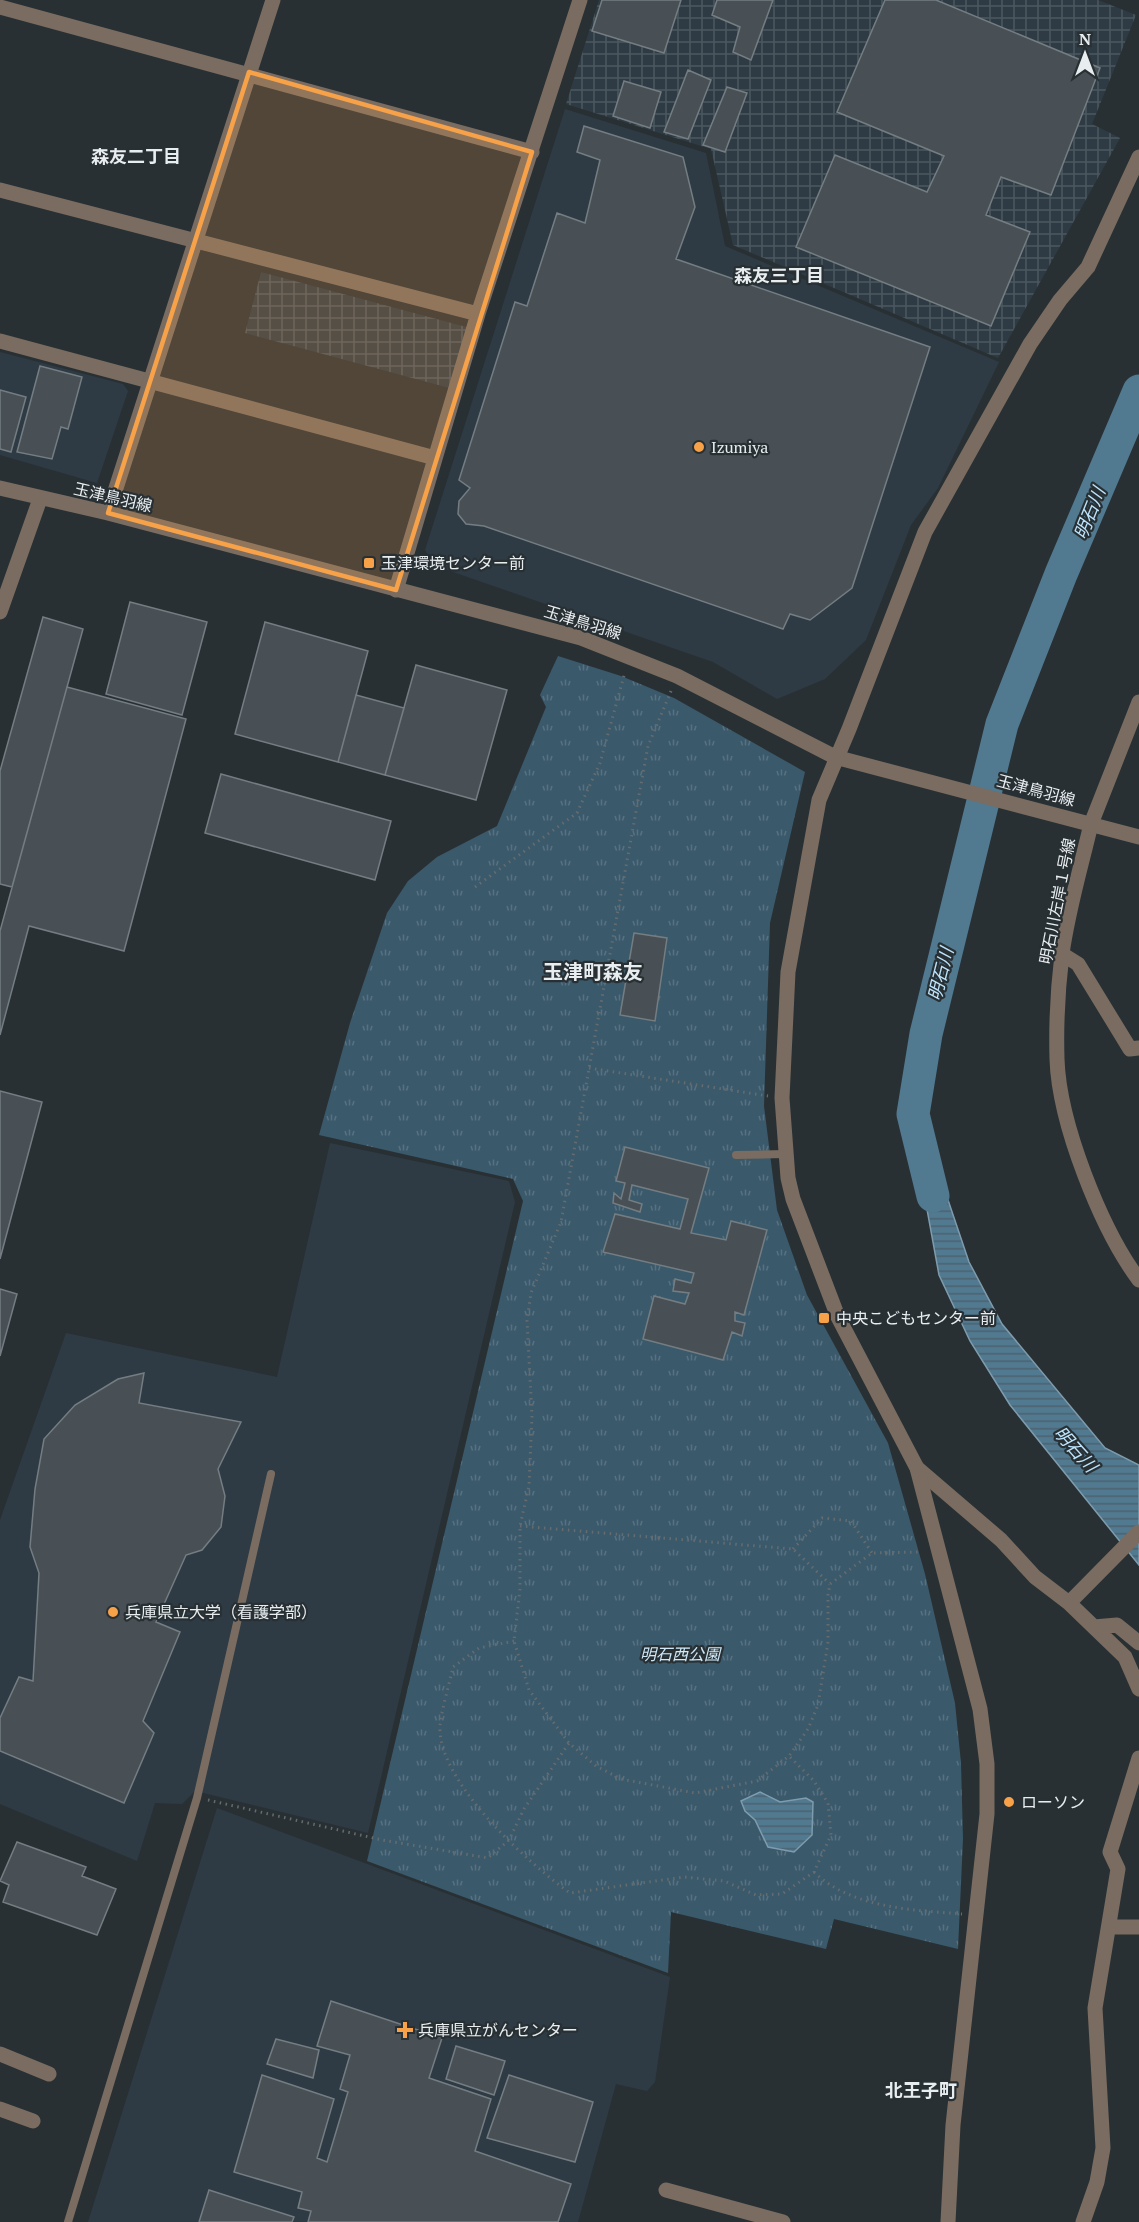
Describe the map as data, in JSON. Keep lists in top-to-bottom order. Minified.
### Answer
{"streets":{"street":["玉津鳥羽線","明石川左岸１号線"]},"crossings":[["玉津鳥羽線","明石川左岸１号線"]],"districts":["森友二丁目","森友三丁目","玉津町森友","北王子町"],"water":["明石川"],"parks":["明石西公園"],"places":{"other":["Izumiya","兵庫県立大学（看護学部）","ローソン"],"transit":["玉津環境センター前","中央こどもセンター前"],"health":["兵庫県立がんセンター"]},"north":"top"}
